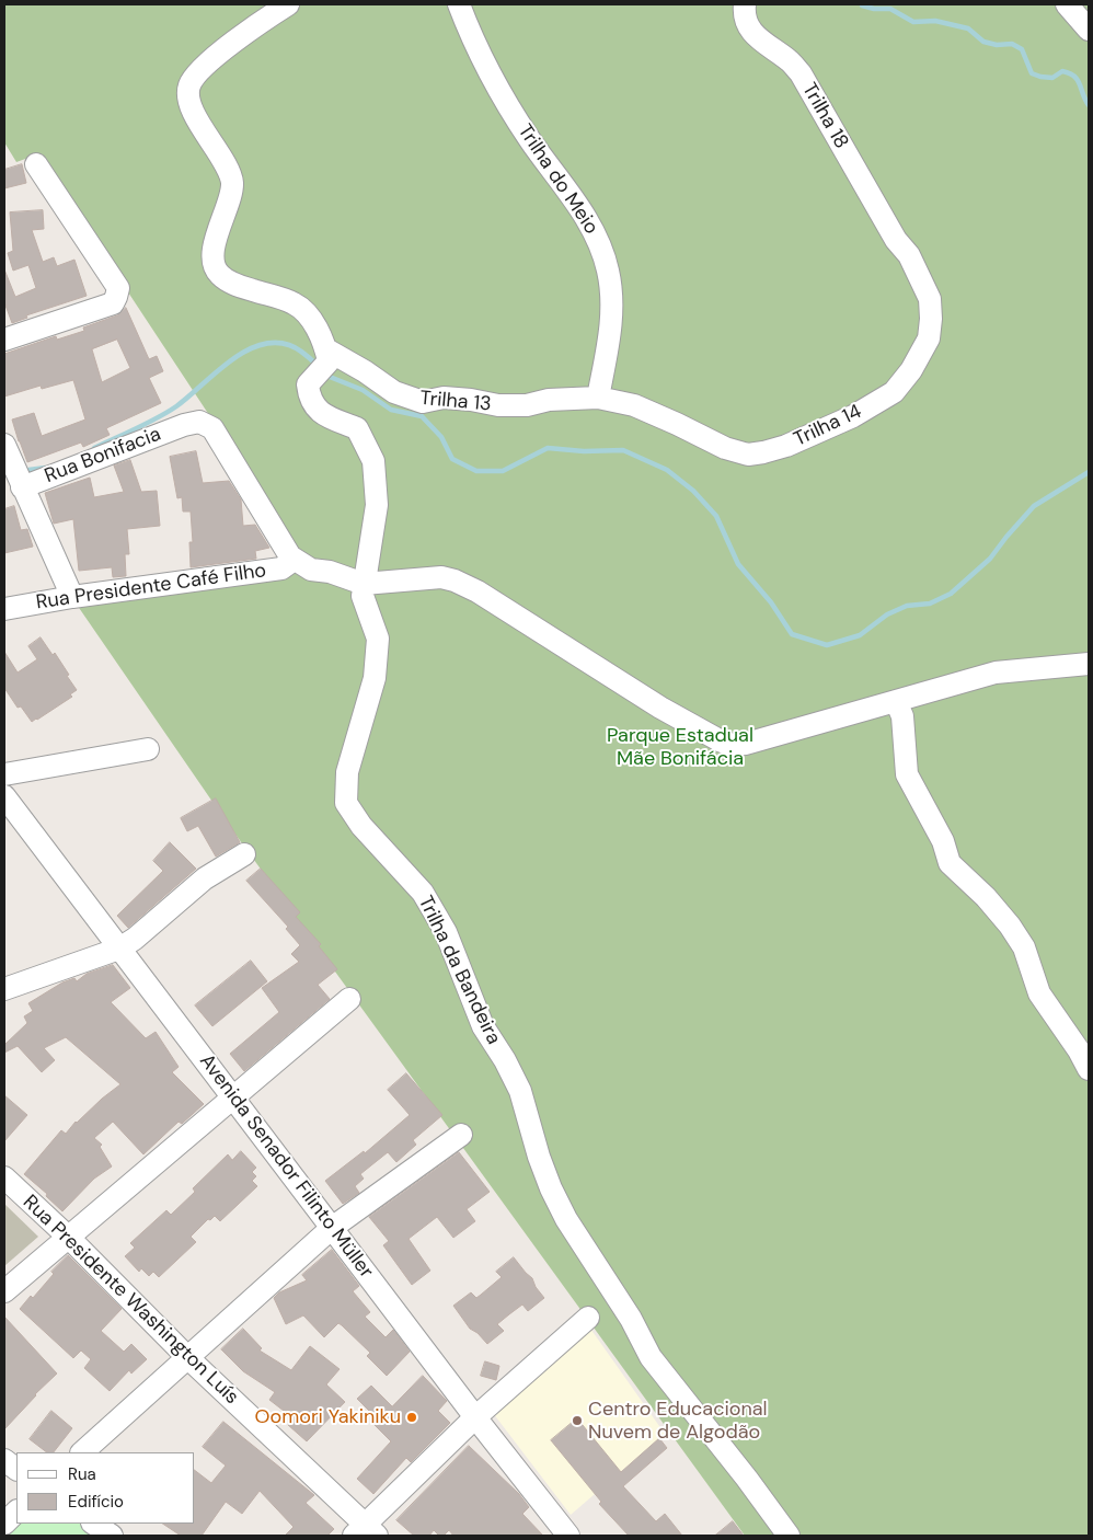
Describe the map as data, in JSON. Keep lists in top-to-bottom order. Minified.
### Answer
{"streets":{"street":["Trilha 18","Trilha do Meio","Trilha 13","Trilha 14","Rua Bonifacia","Rua Presidente Café Filho","Trilha da Bandeira","Avenida Senador Filinto Müller","Rua Presidente Washington Luís"]},"crossings":[["Trilha 18","Trilha 14"],["Trilha do Meio","Trilha 13"],["Trilha do Meio","Trilha 14"],["Trilha 13","Trilha 14"],["Trilha 13","Trilha da Bandeira"],["Rua Bonifacia","Rua Presidente Café Filho"]],"parks":["Parque Estadual Mãe Bonifácia"],"places":["Oomori Yakiniku","Centro Educacional Nuvem de Algodão"],"legend":["Rua","Edifício"]}
